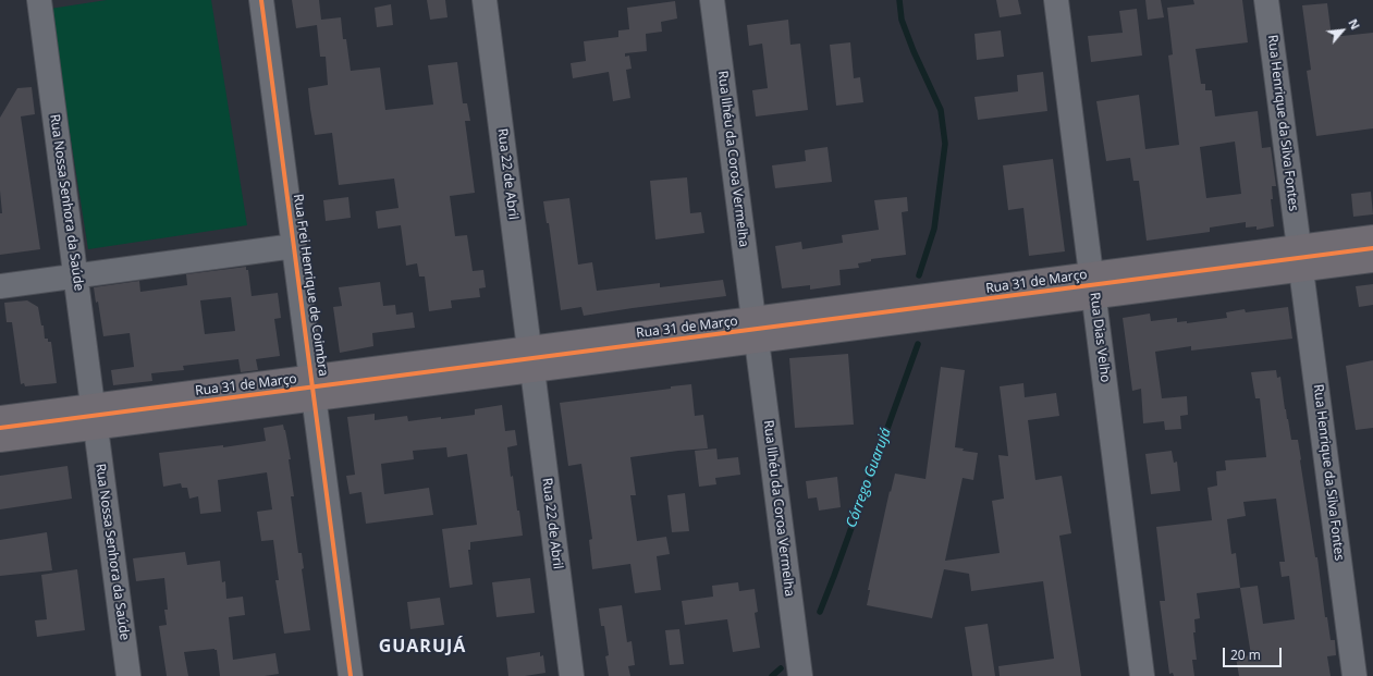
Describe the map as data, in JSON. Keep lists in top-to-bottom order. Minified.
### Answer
{"streets":{"main road":["Rua 31 de Março"],"street":["Rua Henrique da Silva Fontes","Rua Ilhéu da Coroa Vermelha","Rua 22 de Abril","Rua Nossa Senhora da Saúde","Rua Frei Henrique de Coimbra","Rua Dias Velho"]},"crossings":[["Rua Henrique da Silva Fontes","Rua 31 de Março"],["Rua Ilhéu da Coroa Vermelha","Rua 31 de Março"],["Rua 22 de Abril","Rua 31 de Março"],["Rua Nossa Senhora da Saúde","Rua 31 de Março"],["Rua 31 de Março","Rua Frei Henrique de Coimbra"],["Rua 31 de Março","Rua Dias Velho"]],"districts":["GUARUJÁ"],"water":["Córrego Guarujá"],"scale_bar":"20 m","north":"top right"}
